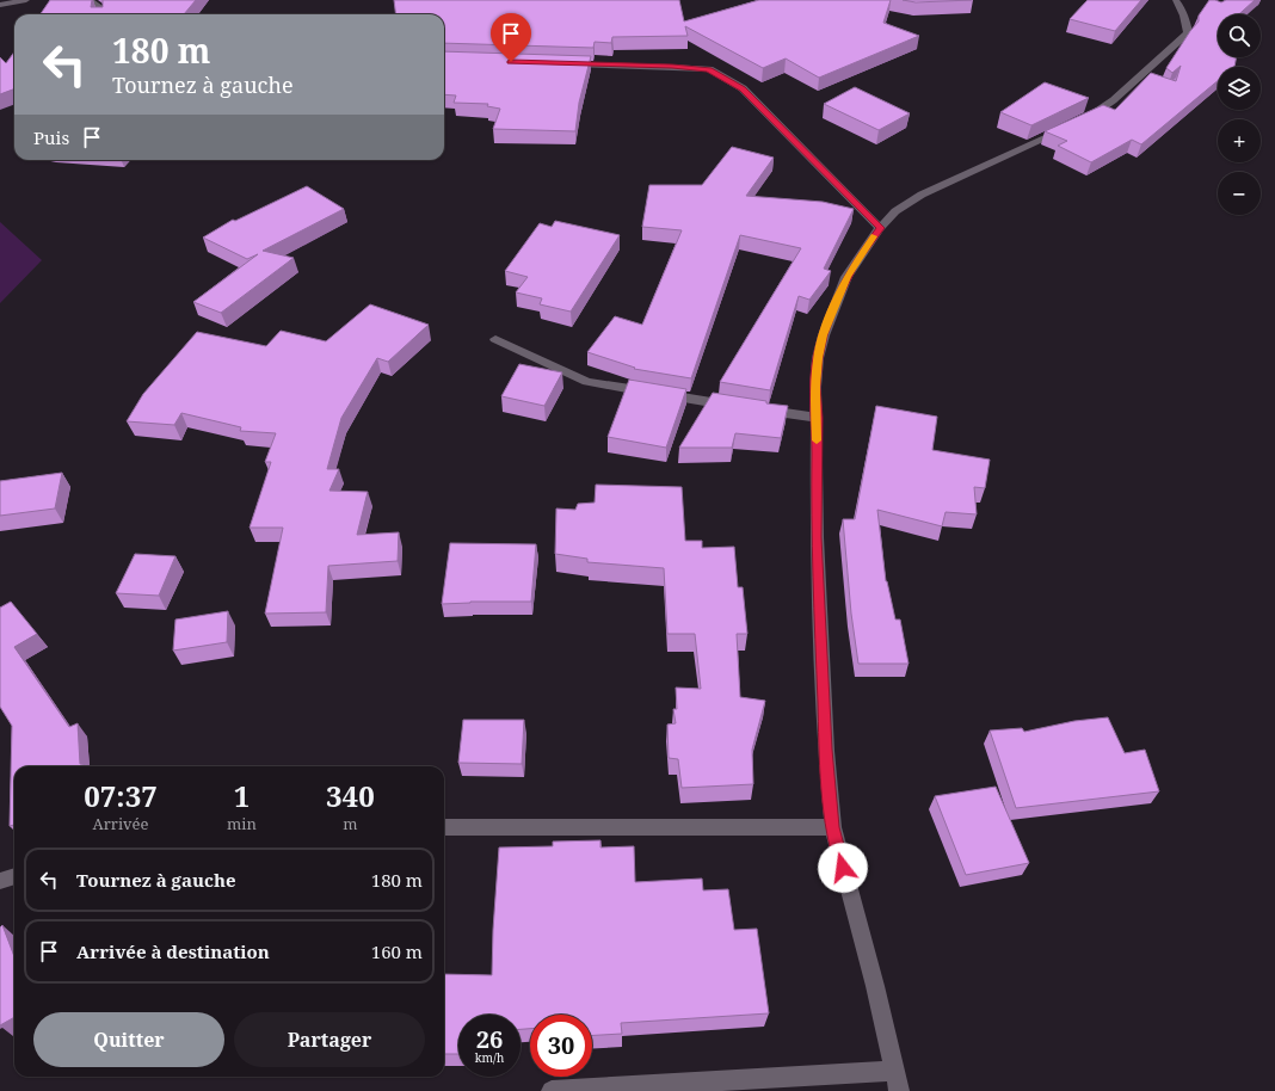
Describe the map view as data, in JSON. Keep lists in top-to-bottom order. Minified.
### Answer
{"page":{"map_buttons":["+","−"],"turn":["180 m","Tournez à gauche"],"then":"Puis","eta":["07:37","Arrivée","1","min","340","m"],"list":[{"name":"Tournez à gauche","value":"180 m"},{"name":"Arrivée à destination","value":"160 m"}],"buttons":["Quitter","Partager"],"speed":"26 km/h","limit":"30"}}
